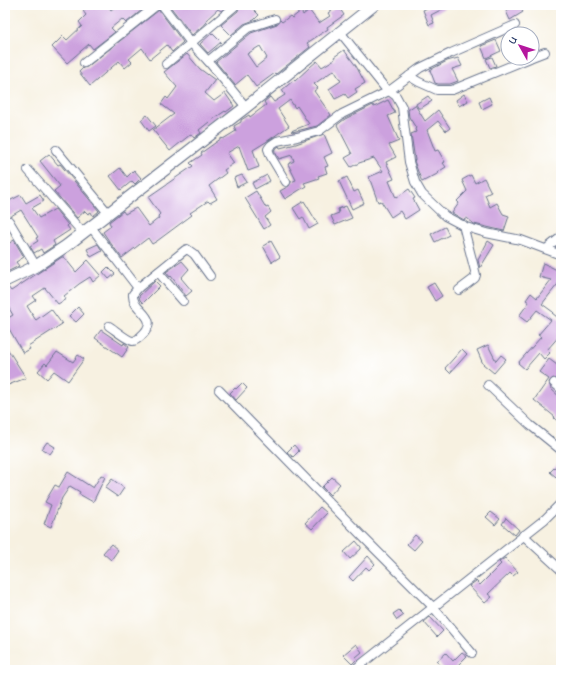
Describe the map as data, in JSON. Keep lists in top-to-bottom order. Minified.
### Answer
{"north":"top left"}
